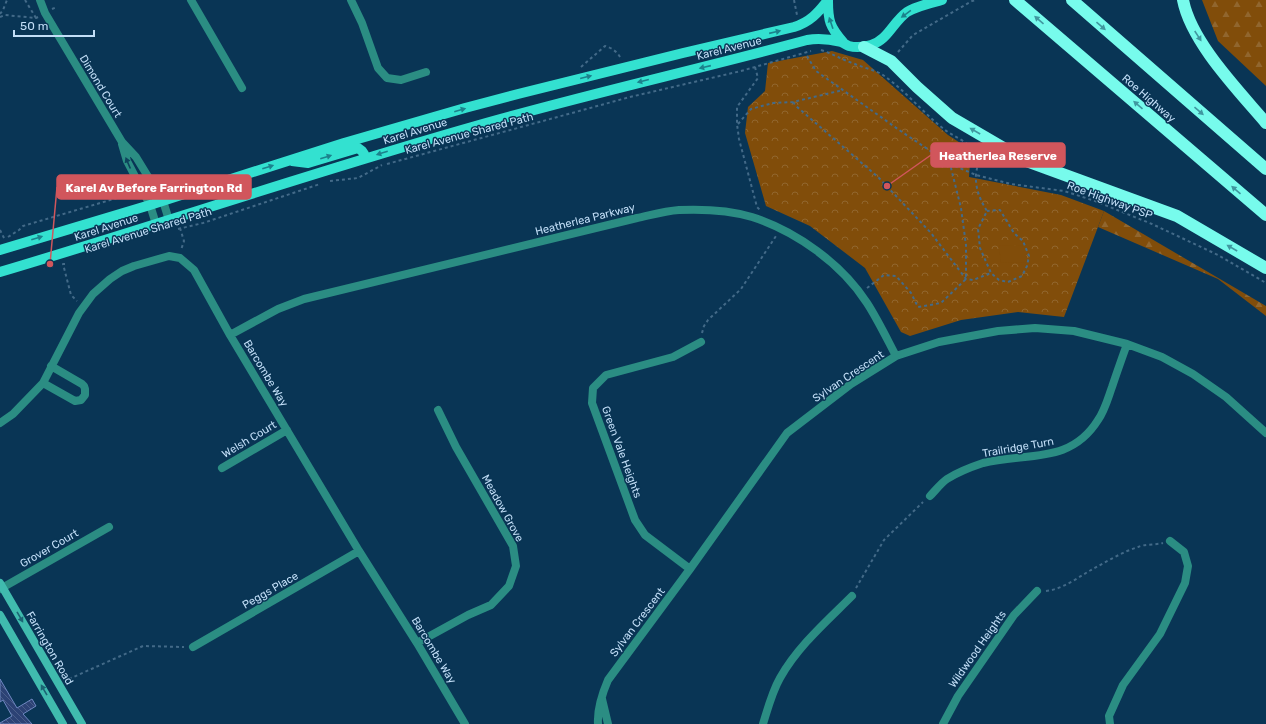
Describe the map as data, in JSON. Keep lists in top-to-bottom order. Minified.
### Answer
{"streets":{"highway":["Roe Highway"],"main road":["Karel Avenue","Farrington Road"],"street":["Dimond Court","Heatherlea Parkway","Barcombe Way","Sylvan Crescent","Welsh Court","Trailridge Turn","Green Vale Heights","Meadow Grove","Grover Court","Peggs Place","Wildwood Heights"],"path":["Karel Avenue Shared Path","Roe Highway PSP"]},"crossings":[["Karel Avenue","Dimond Court"],["Karel Avenue Shared Path","Roe Highway PSP"],["Heatherlea Parkway","Barcombe Way"],["Heatherlea Parkway","Sylvan Crescent"],["Barcombe Way","Welsh Court"],["Barcombe Way","Meadow Grove"],["Barcombe Way","Peggs Place"],["Sylvan Crescent","Trailridge Turn"],["Sylvan Crescent","Green Vale Heights"],["Grover Court","Farrington Road"]],"places":["Heatherlea Reserve","Karel Av Before Farrington Rd"],"scale_bar":"50 m"}
